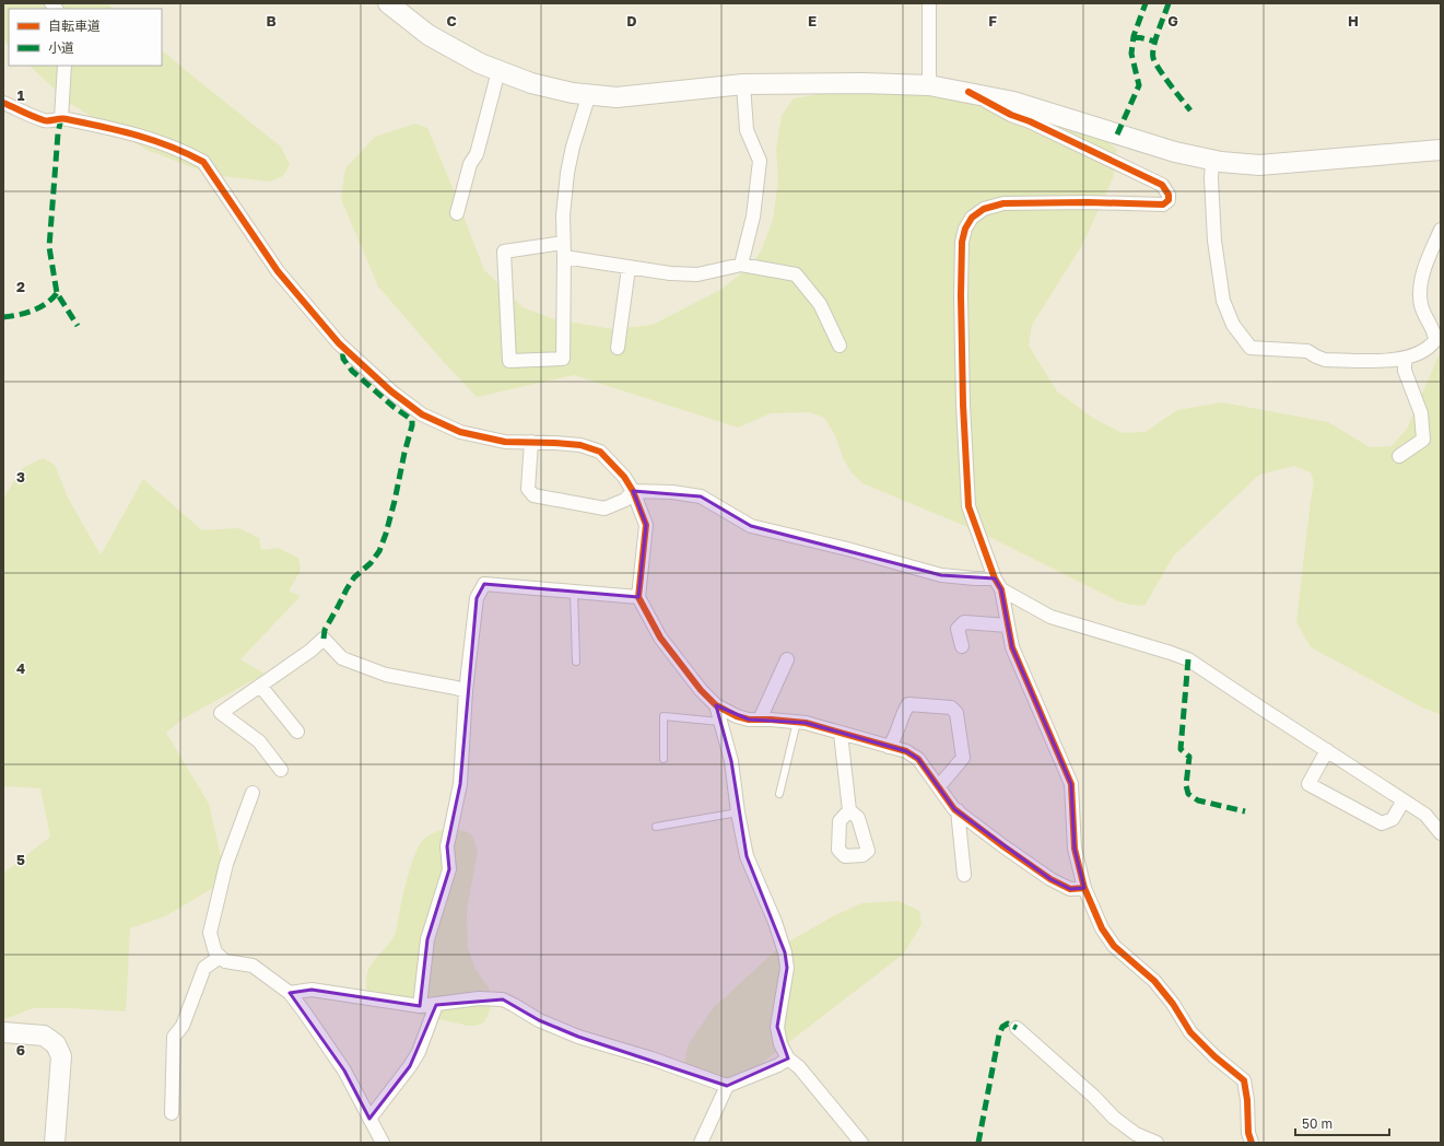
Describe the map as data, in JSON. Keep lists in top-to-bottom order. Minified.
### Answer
{"legend":["自転車道","小道"],"scale_bar":"50 m","grid":{"columns":["B","C","D","E","F","G","H"],"rows":["1","2","3","4","5","6"]}}
